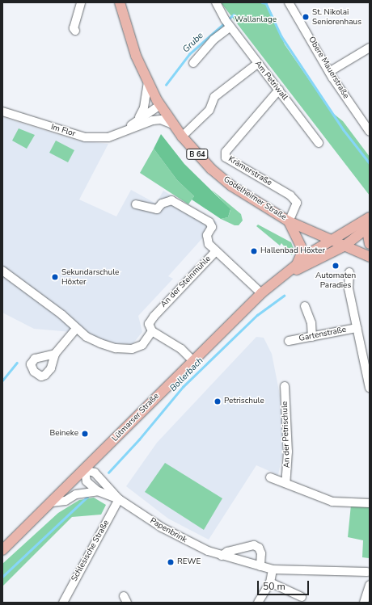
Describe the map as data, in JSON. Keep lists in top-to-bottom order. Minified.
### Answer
{"streets":{"main road":["B 64","Godelheimer Straße","Lütmarser Straße"],"street":["Obere Mauerstraße","Am Petriwall","Im Flor","Krämerstraße","An der Steinmühle","Gartenstraße","An der Petrischule","Papenbrink","Schlesische Straße"]},"crossings":[["Am Petriwall","Krämerstraße"],["Im Flor","Godelheimer Straße"],["Krämerstraße","Godelheimer Straße"],["Godelheimer Straße","Lütmarser Straße"],["Lütmarser Straße","Papenbrink"],["Papenbrink","Schlesische Straße"]],"water":["Grube","Bollerbach"],"parks":["Wallanlage"],"places":["St. Nikolai Seniorenhaus","Hallenbad Höxter","Automaten Paradies","Sekundarschule Höxter","Petrischule","Beineke","REWE"],"scale_bar":"50 m"}
